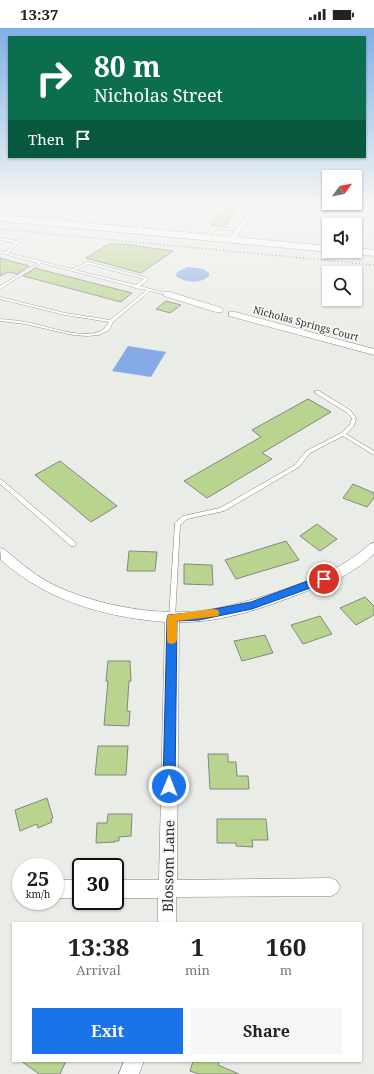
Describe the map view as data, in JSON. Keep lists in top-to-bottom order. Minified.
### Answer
{"streets":{"street":["Nicholas Springs Court","Blossom Lane"]},"north":"top right","page":{"status":"13:37","turn":["80 m","Nicholas Street"],"then":"Then","speed":"25 km/h","limit":"30","eta":["13:38","Arrival","1","min","160","m"],"buttons":["Exit","Share"]}}
